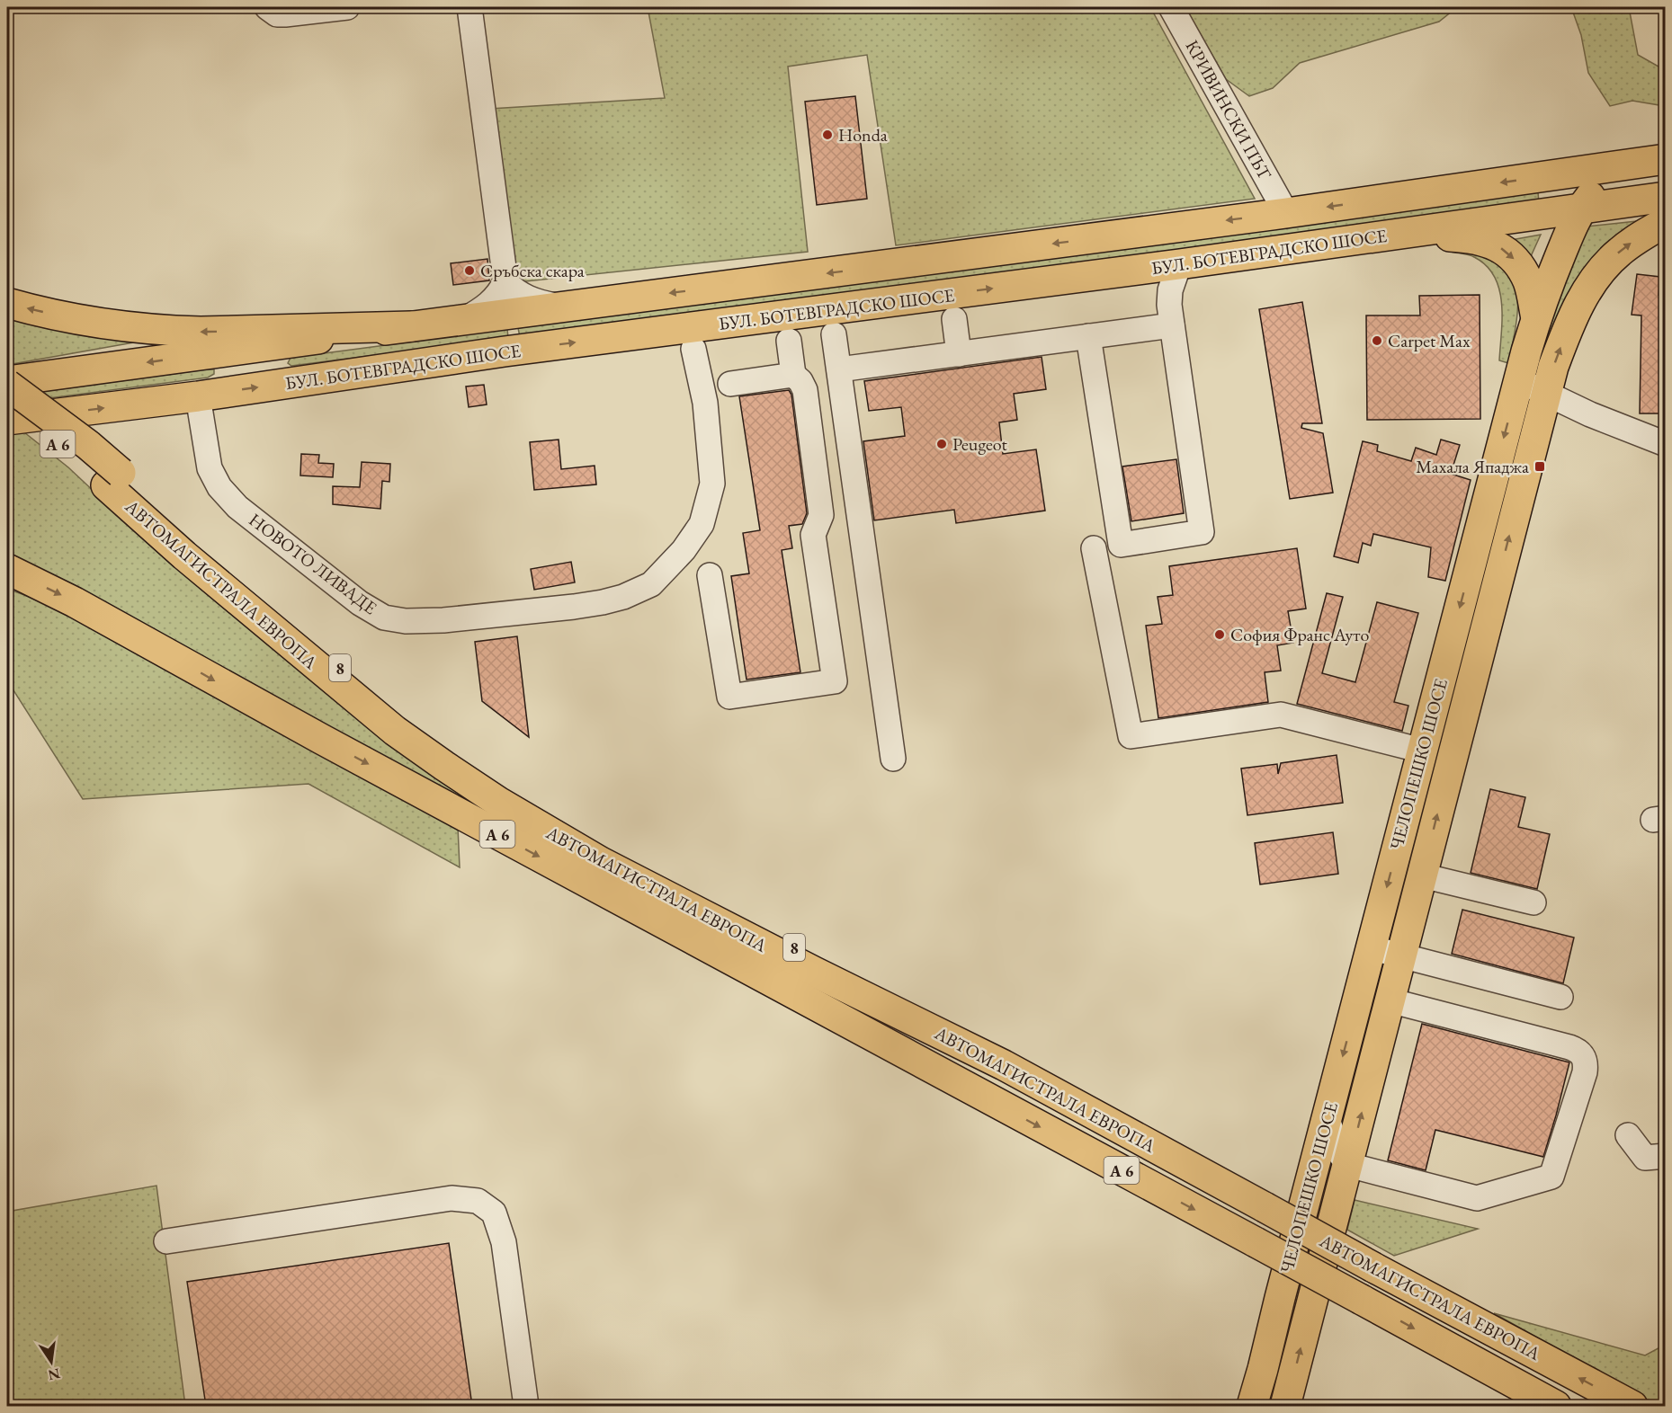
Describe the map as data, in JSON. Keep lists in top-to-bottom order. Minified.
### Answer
{"streets":{"main road":["БУЛ. БОТЕВГРАДСКО ШОСЕ","A 6","АВТОМАГИСТРАЛА ЕВРОПА","8","ЧЕЛОПЕШКО ШОСЕ"],"street":["КРИВИНСКИ ПЪТ","НОВОТО ЛИВАДЕ"]},"crossings":[["КРИВИНСКИ ПЪТ","БУЛ. БОТЕВГРАДСКО ШОСЕ"],["БУЛ. БОТЕВГРАДСКО ШОСЕ","НОВОТО ЛИВАДЕ"],["БУЛ. БОТЕВГРАДСКО ШОСЕ","ЧЕЛОПЕШКО ШОСЕ"],["A 6","8"],["АВТОМАГИСТРАЛА ЕВРОПА","8"]],"places":{"other":["Honda","Сръбска скара","Carpet Max","Peugeot","София Франс Ауто"],"transit":["Махала Япаджа"]},"north":"bottom"}
